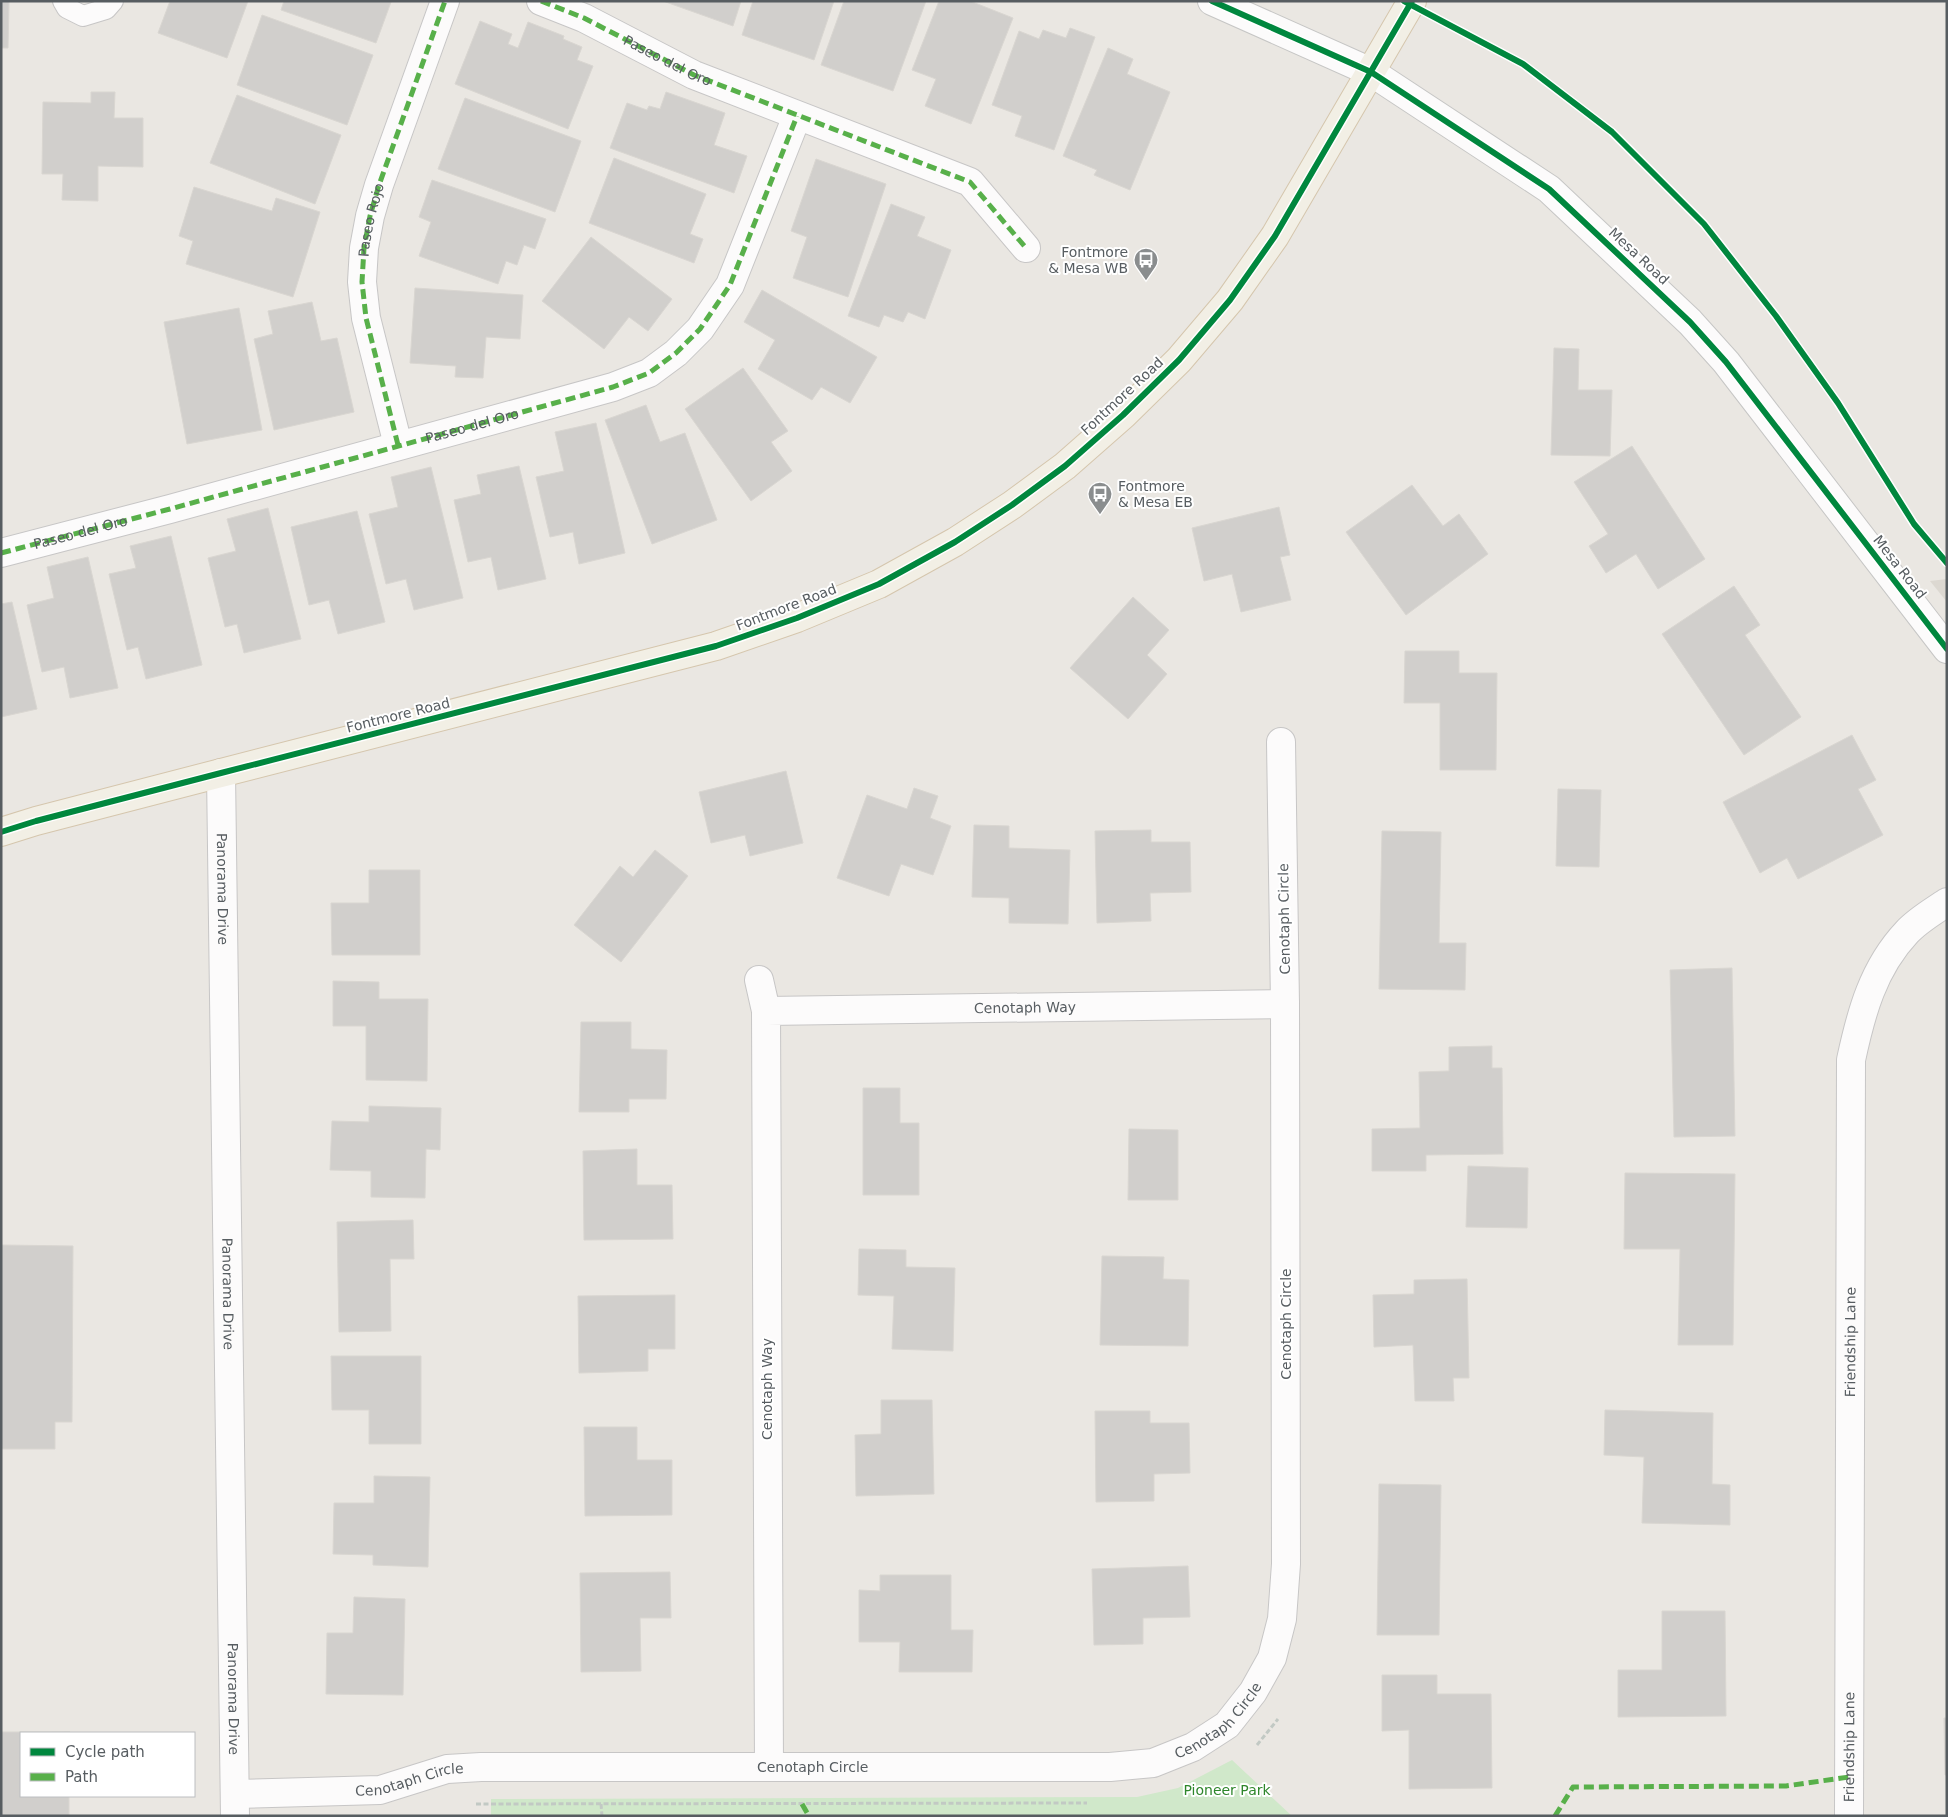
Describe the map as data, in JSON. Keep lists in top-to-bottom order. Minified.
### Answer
{"streets":{"main road":["Fontmore Road"],"street":["Paseo del Oro","Paseo Rojo","Mesa Road","Panorama Drive","Cenotaph Circle","Cenotaph Way","Friendship Lane"]},"crossings":[["Paseo del Oro","Paseo Rojo"],["Mesa Road","Fontmore Road"],["Fontmore Road","Panorama Drive"],["Panorama Drive","Cenotaph Circle"],["Cenotaph Circle","Cenotaph Way"]],"parks":["Pioneer Park"],"places":{"bus stop":["Fontmore & Mesa WB","Fontmore & Mesa EB"]},"legend":["Cycle path","Path"]}
